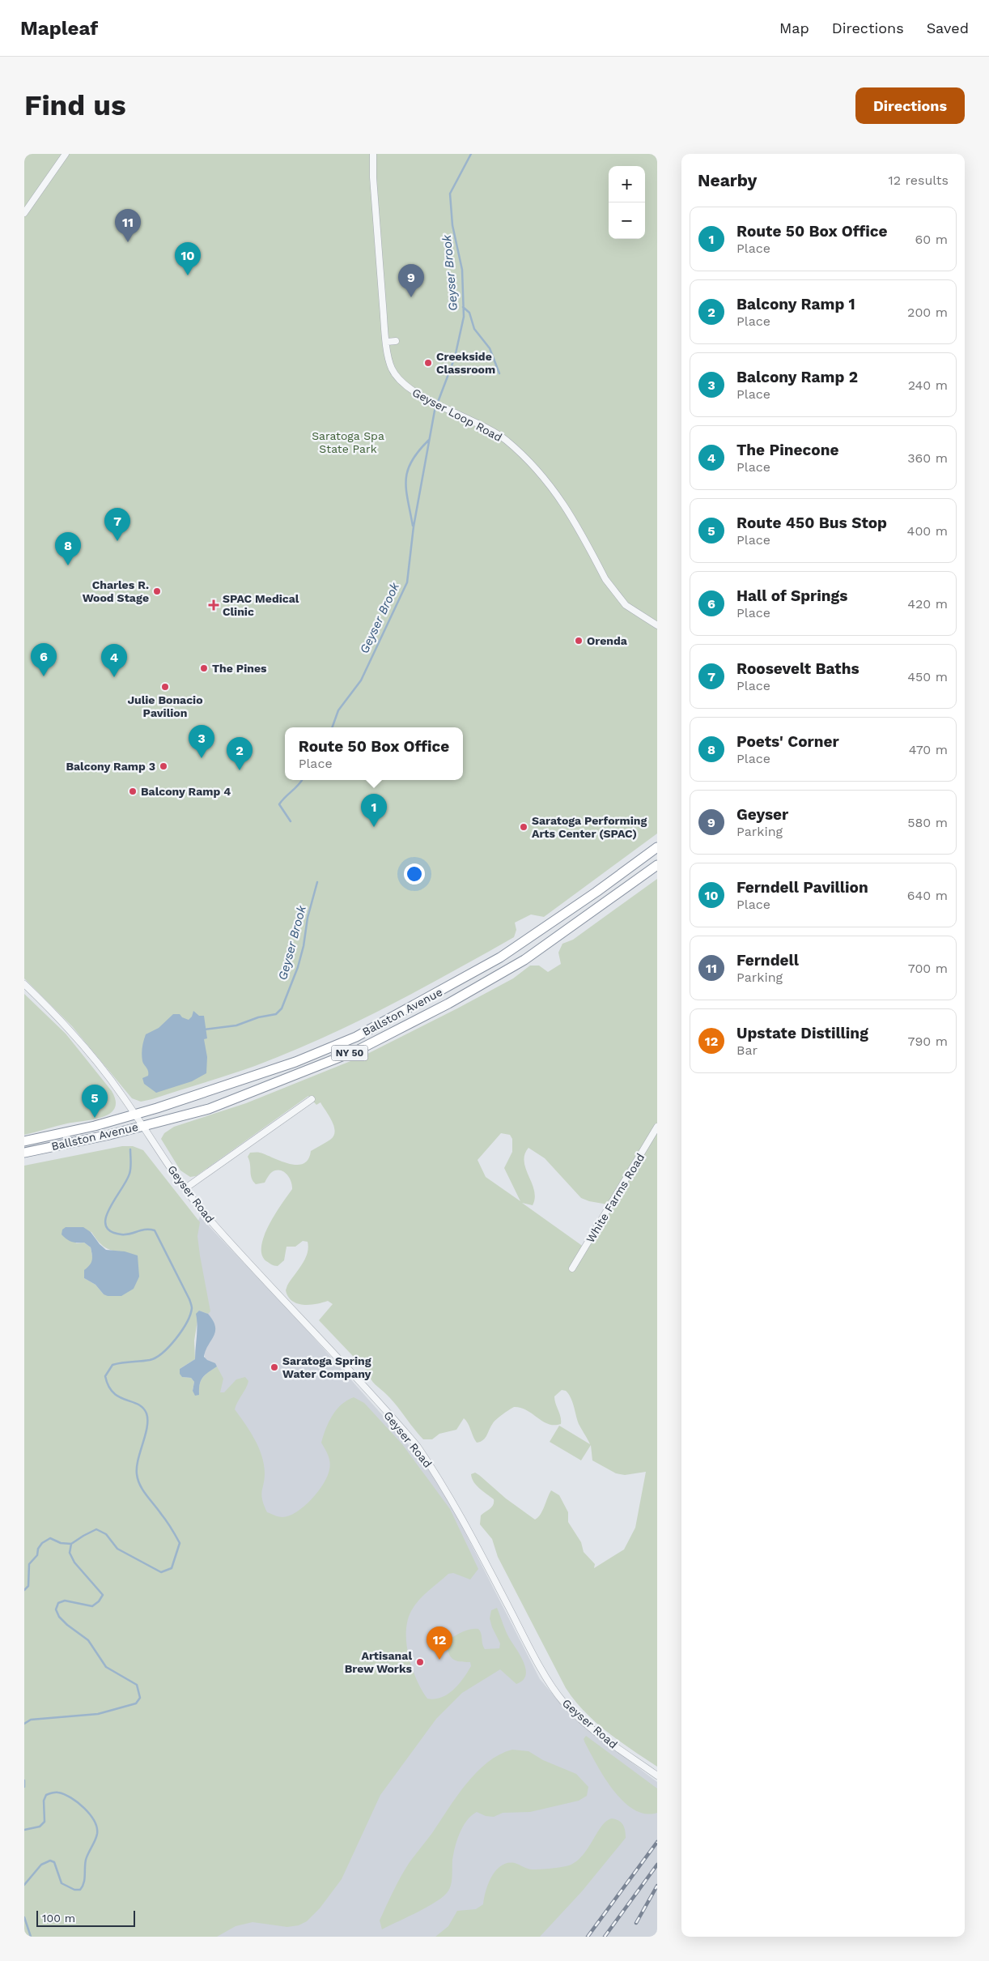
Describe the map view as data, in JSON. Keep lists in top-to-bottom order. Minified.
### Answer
{"streets":{"highway":["Ballston Avenue","NY 50"],"street":["Geyser Loop Road","Geyser Road","White Farms Road"]},"crossings":[["Ballston Avenue","Geyser Road"]],"water":["Geyser Brook"],"parks":["Saratoga Spa State Park"],"places":{"other":["Creekside Classroom","Charles R. Wood Stage","Orenda","The Pines","Julie Bonacio Pavilion","Balcony Ramp 3","Balcony Ramp 4","Saratoga Performing Arts Center (SPAC)","Saratoga Spring Water Company","Artisanal Brew Works"],"health":["SPAC Medical Clinic"]},"scale_bar":"100 m","page":{"header":"Mapleaf","nav":["Map","Directions","Saved"],"buttons":"Directions","title":"Find us","heading":["Nearby","12 results"],"map_buttons":["+","−"],"list":[{"mark":"1","name":"Route 50 Box Office","note":"Place","value":"60 m"},{"mark":"2","name":"Balcony Ramp 1","note":"Place","value":"200 m"},{"mark":"3","name":"Balcony Ramp 2","note":"Place","value":"240 m"},{"mark":"4","name":"The Pinecone","note":"Place","value":"360 m"},{"mark":"5","name":"Route 450 Bus Stop","note":"Place","value":"400 m"},{"mark":"6","name":"Hall of Springs","note":"Place","value":"420 m"},{"mark":"7","name":"Roosevelt Baths","note":"Place","value":"450 m"},{"mark":"8","name":"Poets' Corner","note":"Place","value":"470 m"},{"mark":"9","name":"Geyser","note":"Parking","value":"580 m"},{"mark":"10","name":"Ferndell Pavillion","note":"Place","value":"640 m"},{"mark":"11","name":"Ferndell","note":"Parking","value":"700 m"},{"mark":"12","name":"Upstate Distilling","note":"Bar","value":"790 m"}],"pins":["11","10","9","7","8","6","4","3","2","1","5","12"],"popup":["Route 50 Box Office","Place"],"scale":"100 m"}}
